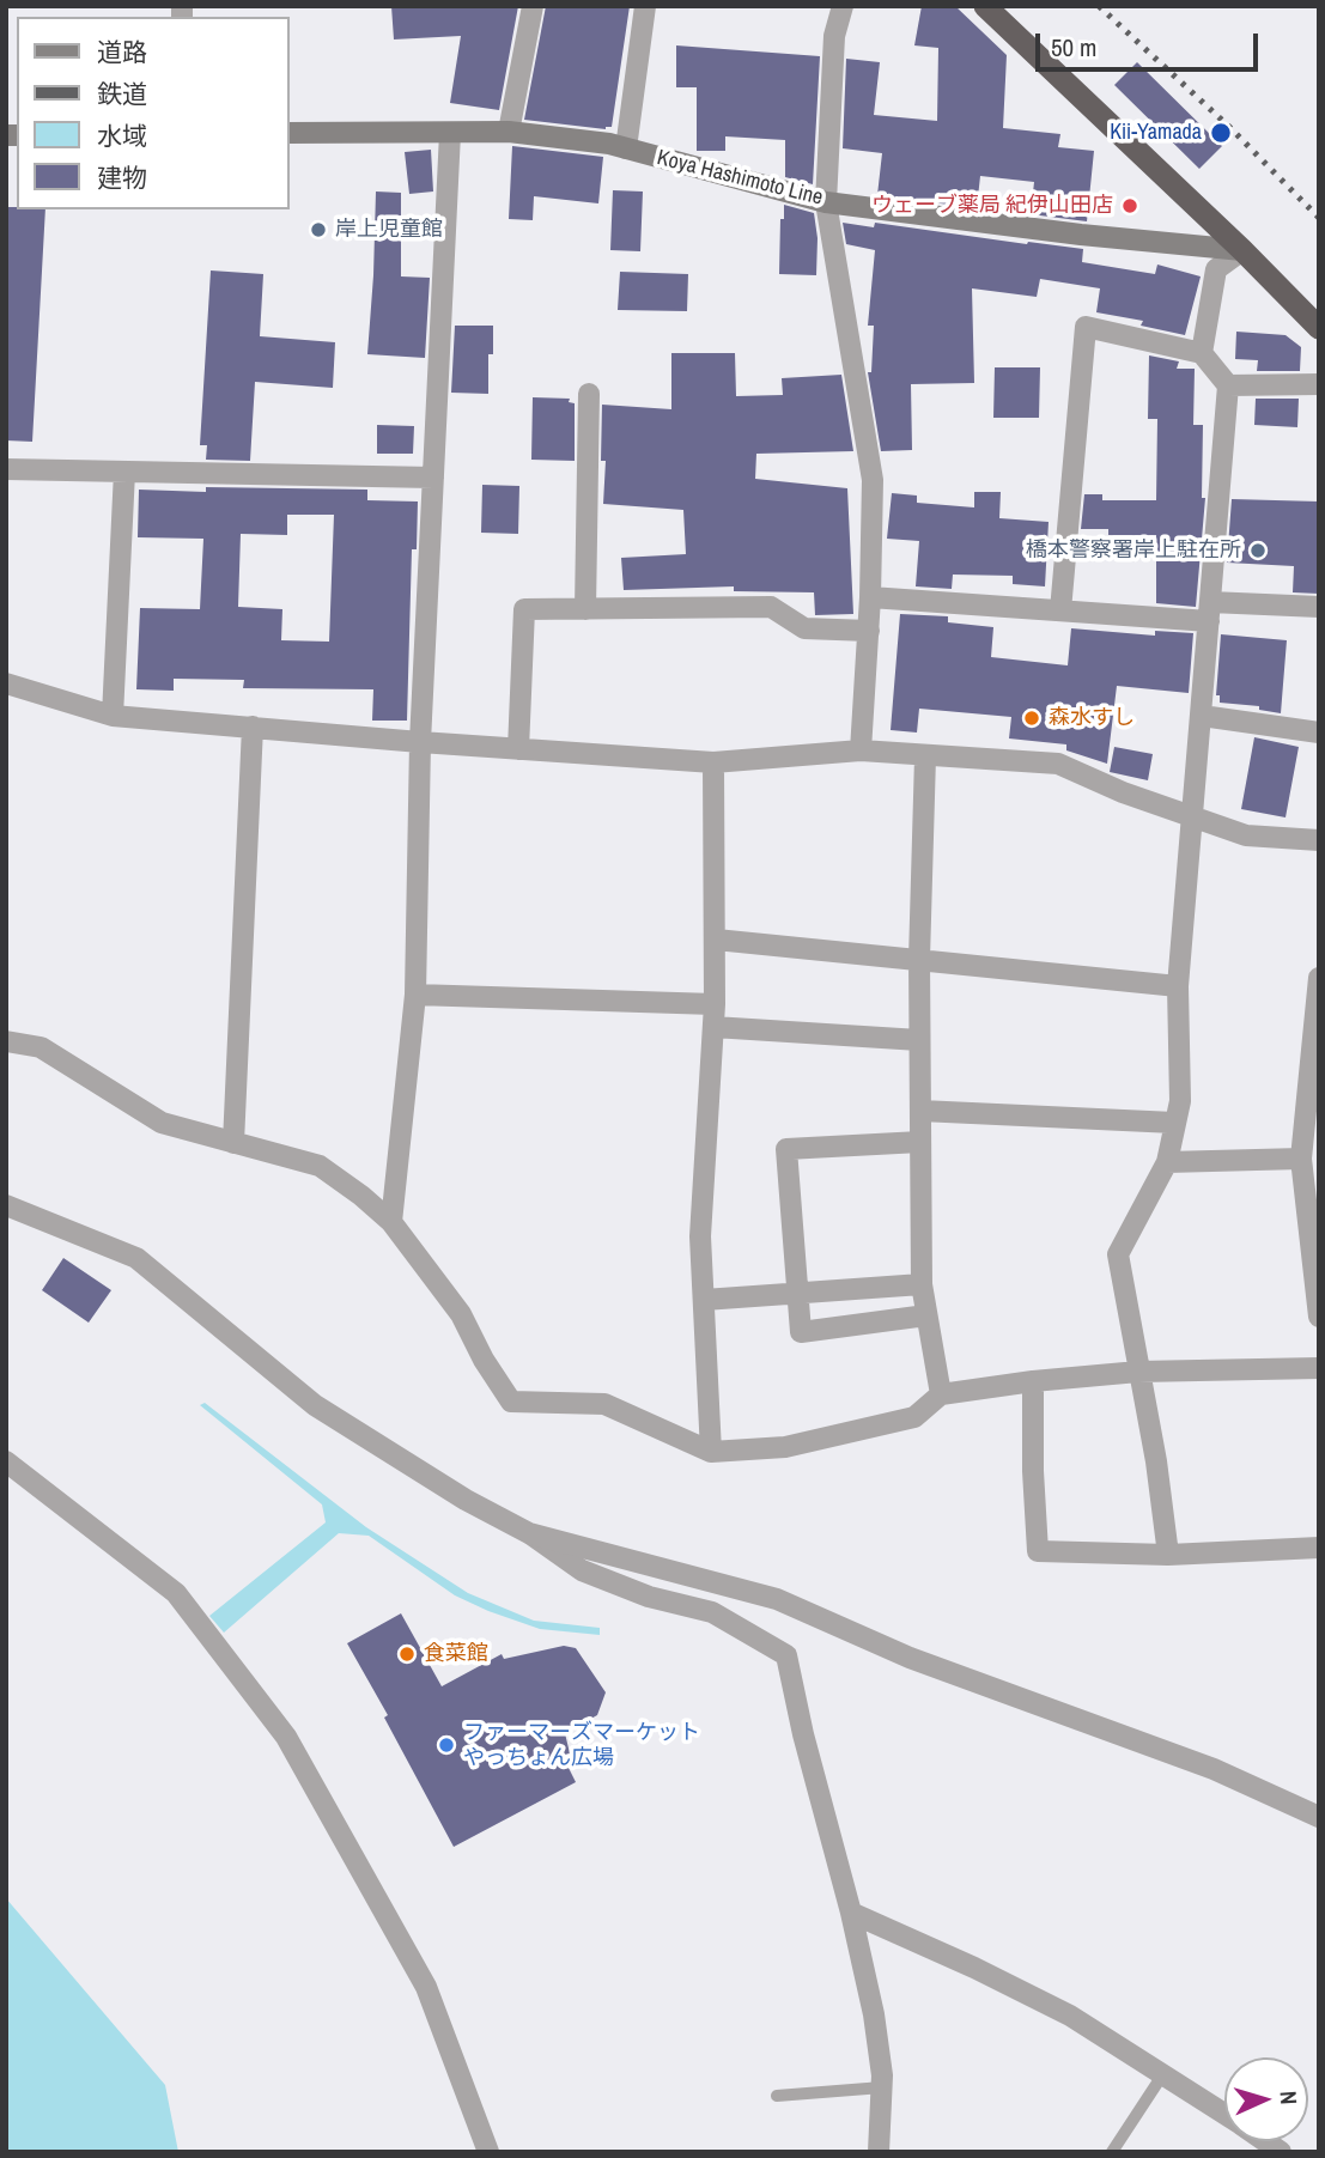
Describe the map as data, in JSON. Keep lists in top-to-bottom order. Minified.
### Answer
{"streets":{"main road":["Koya Hashimoto Line"]},"places":["Kii-Yamada","ウェーブ薬局 紀伊山田店","岸上児童館","橋本警察署岸上駐在所","森水すし","食菜館","ファーマーズマーケット やっちょん広場"],"legend":["道路","鉄道","水域","建物"],"scale_bar":"50 m","north":"right"}
